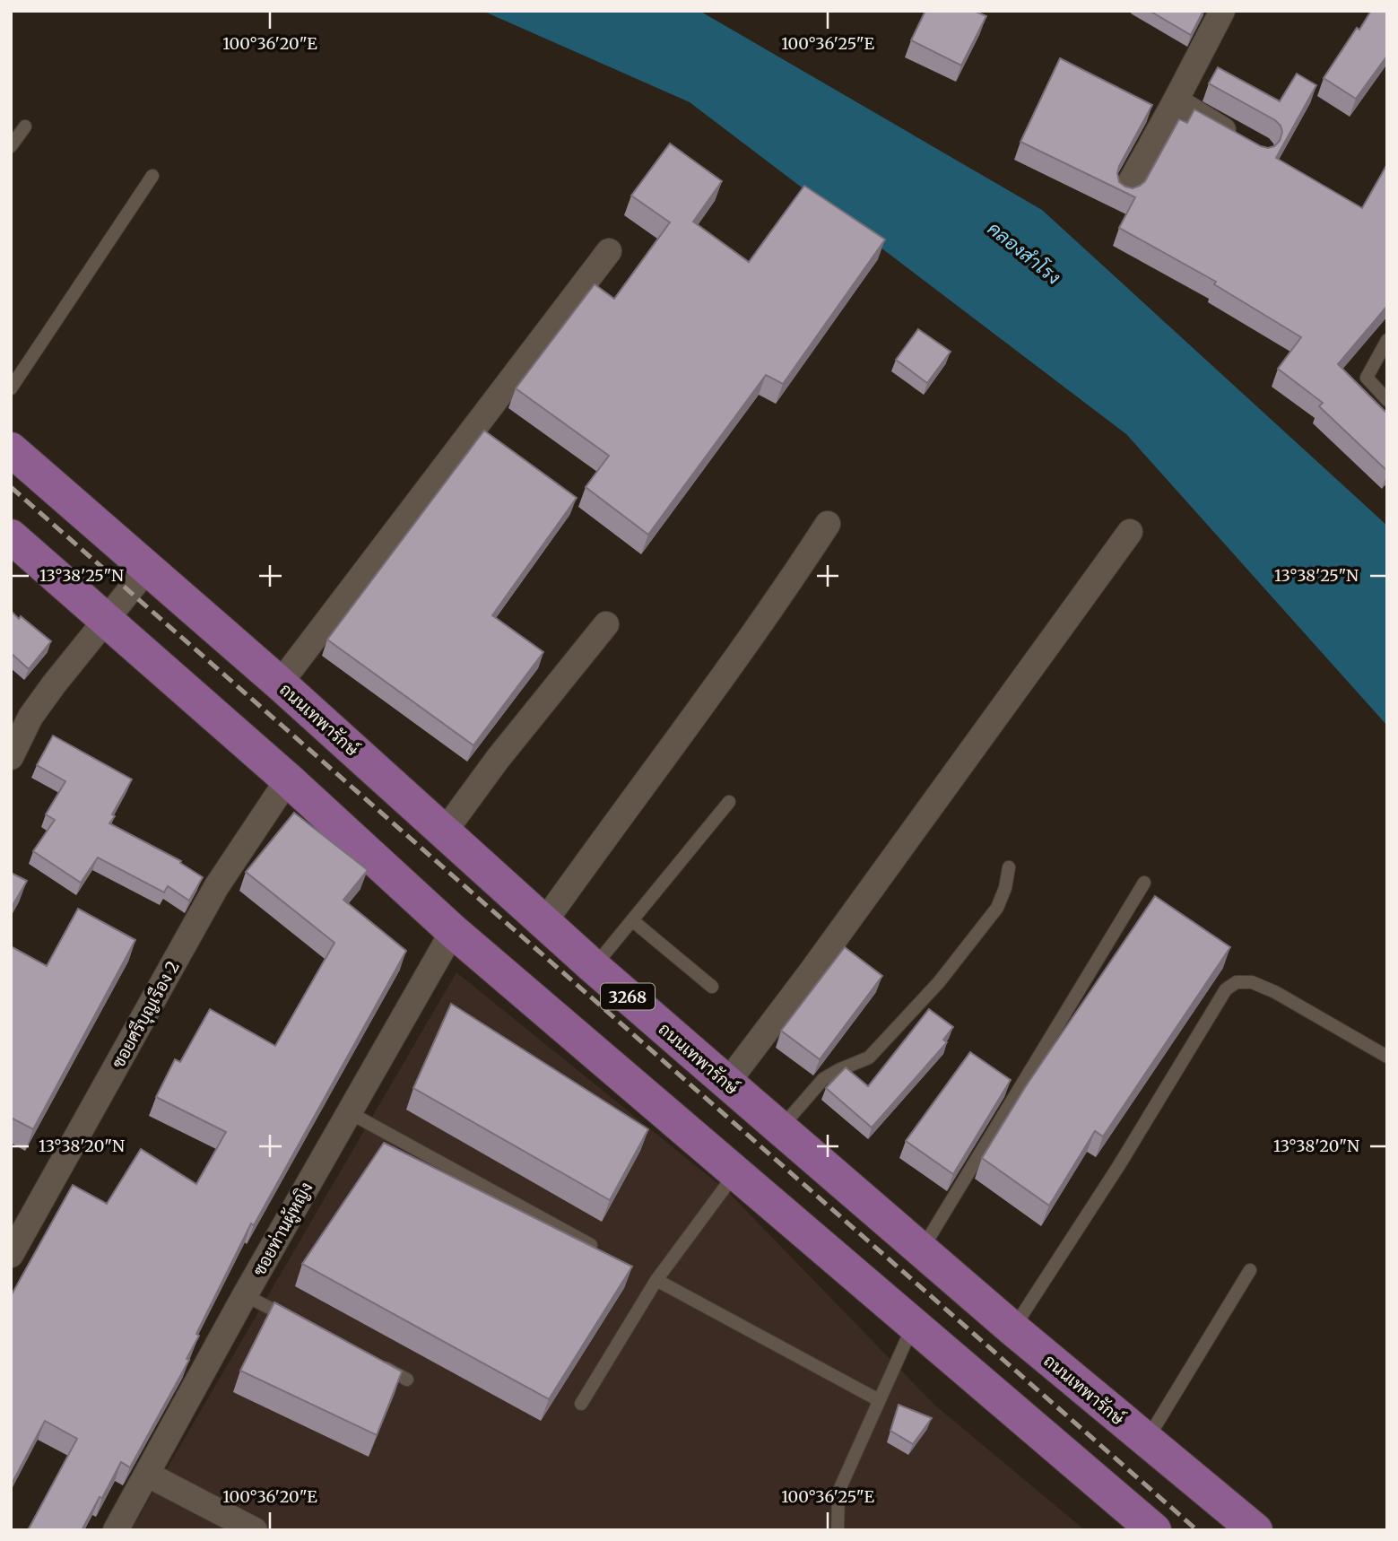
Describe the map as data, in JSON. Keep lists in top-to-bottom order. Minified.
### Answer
{"streets":{"main road":["ถนนเทพารักษ์","3268"],"street":["ซอยศรีบุญเรือง 2","ซอยท่านผู้หญิง"]},"water":["คลองสำโรง"],"coordinates":["100°36'20\"E","100°36'25\"E","13°38'25\"N","13°38'20\"N"]}
